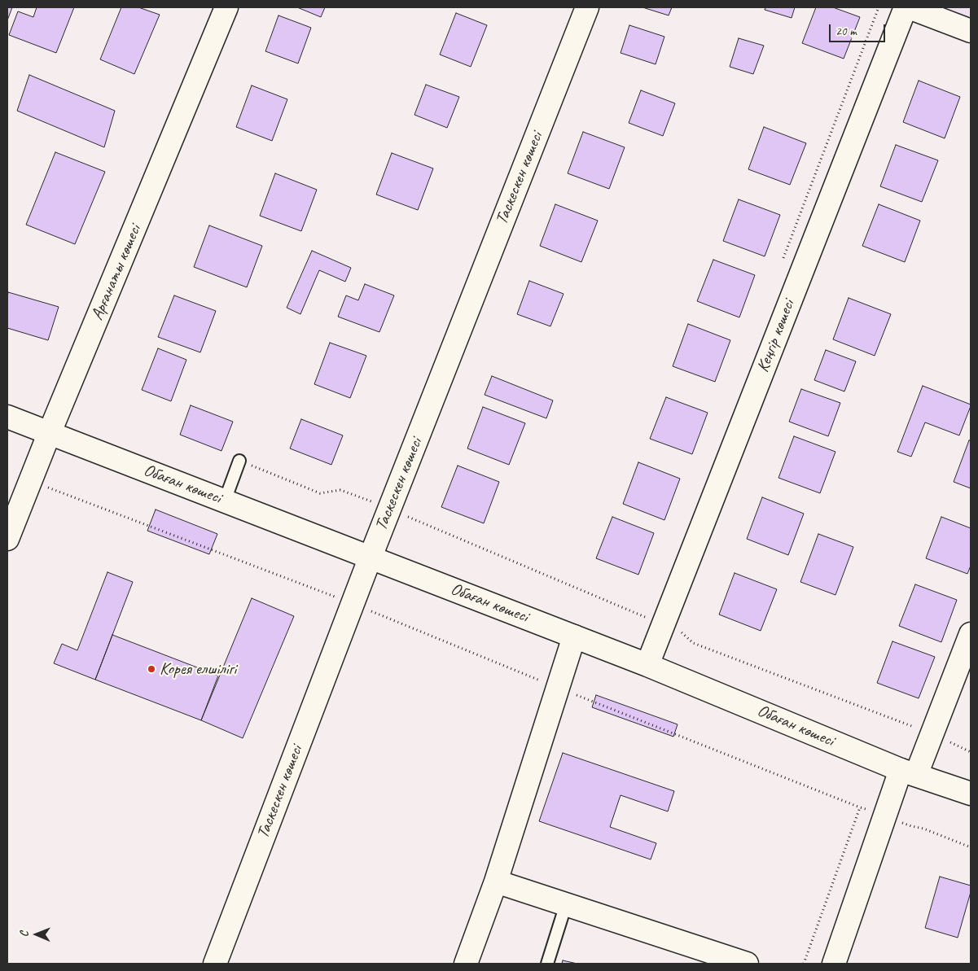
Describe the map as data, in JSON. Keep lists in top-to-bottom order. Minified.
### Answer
{"streets":{"street":["Таскескен көшесі","Арғанаты көшесі","Кеңгір көшесі","Обаған көшесі"]},"crossings":[["Таскескен көшесі","Обаған көшесі"],["Арғанаты көшесі","Обаған көшесі"],["Кеңгір көшесі","Обаған көшесі"]],"places":["Корея елшілігі"],"scale_bar":"20 m","north":"left"}
